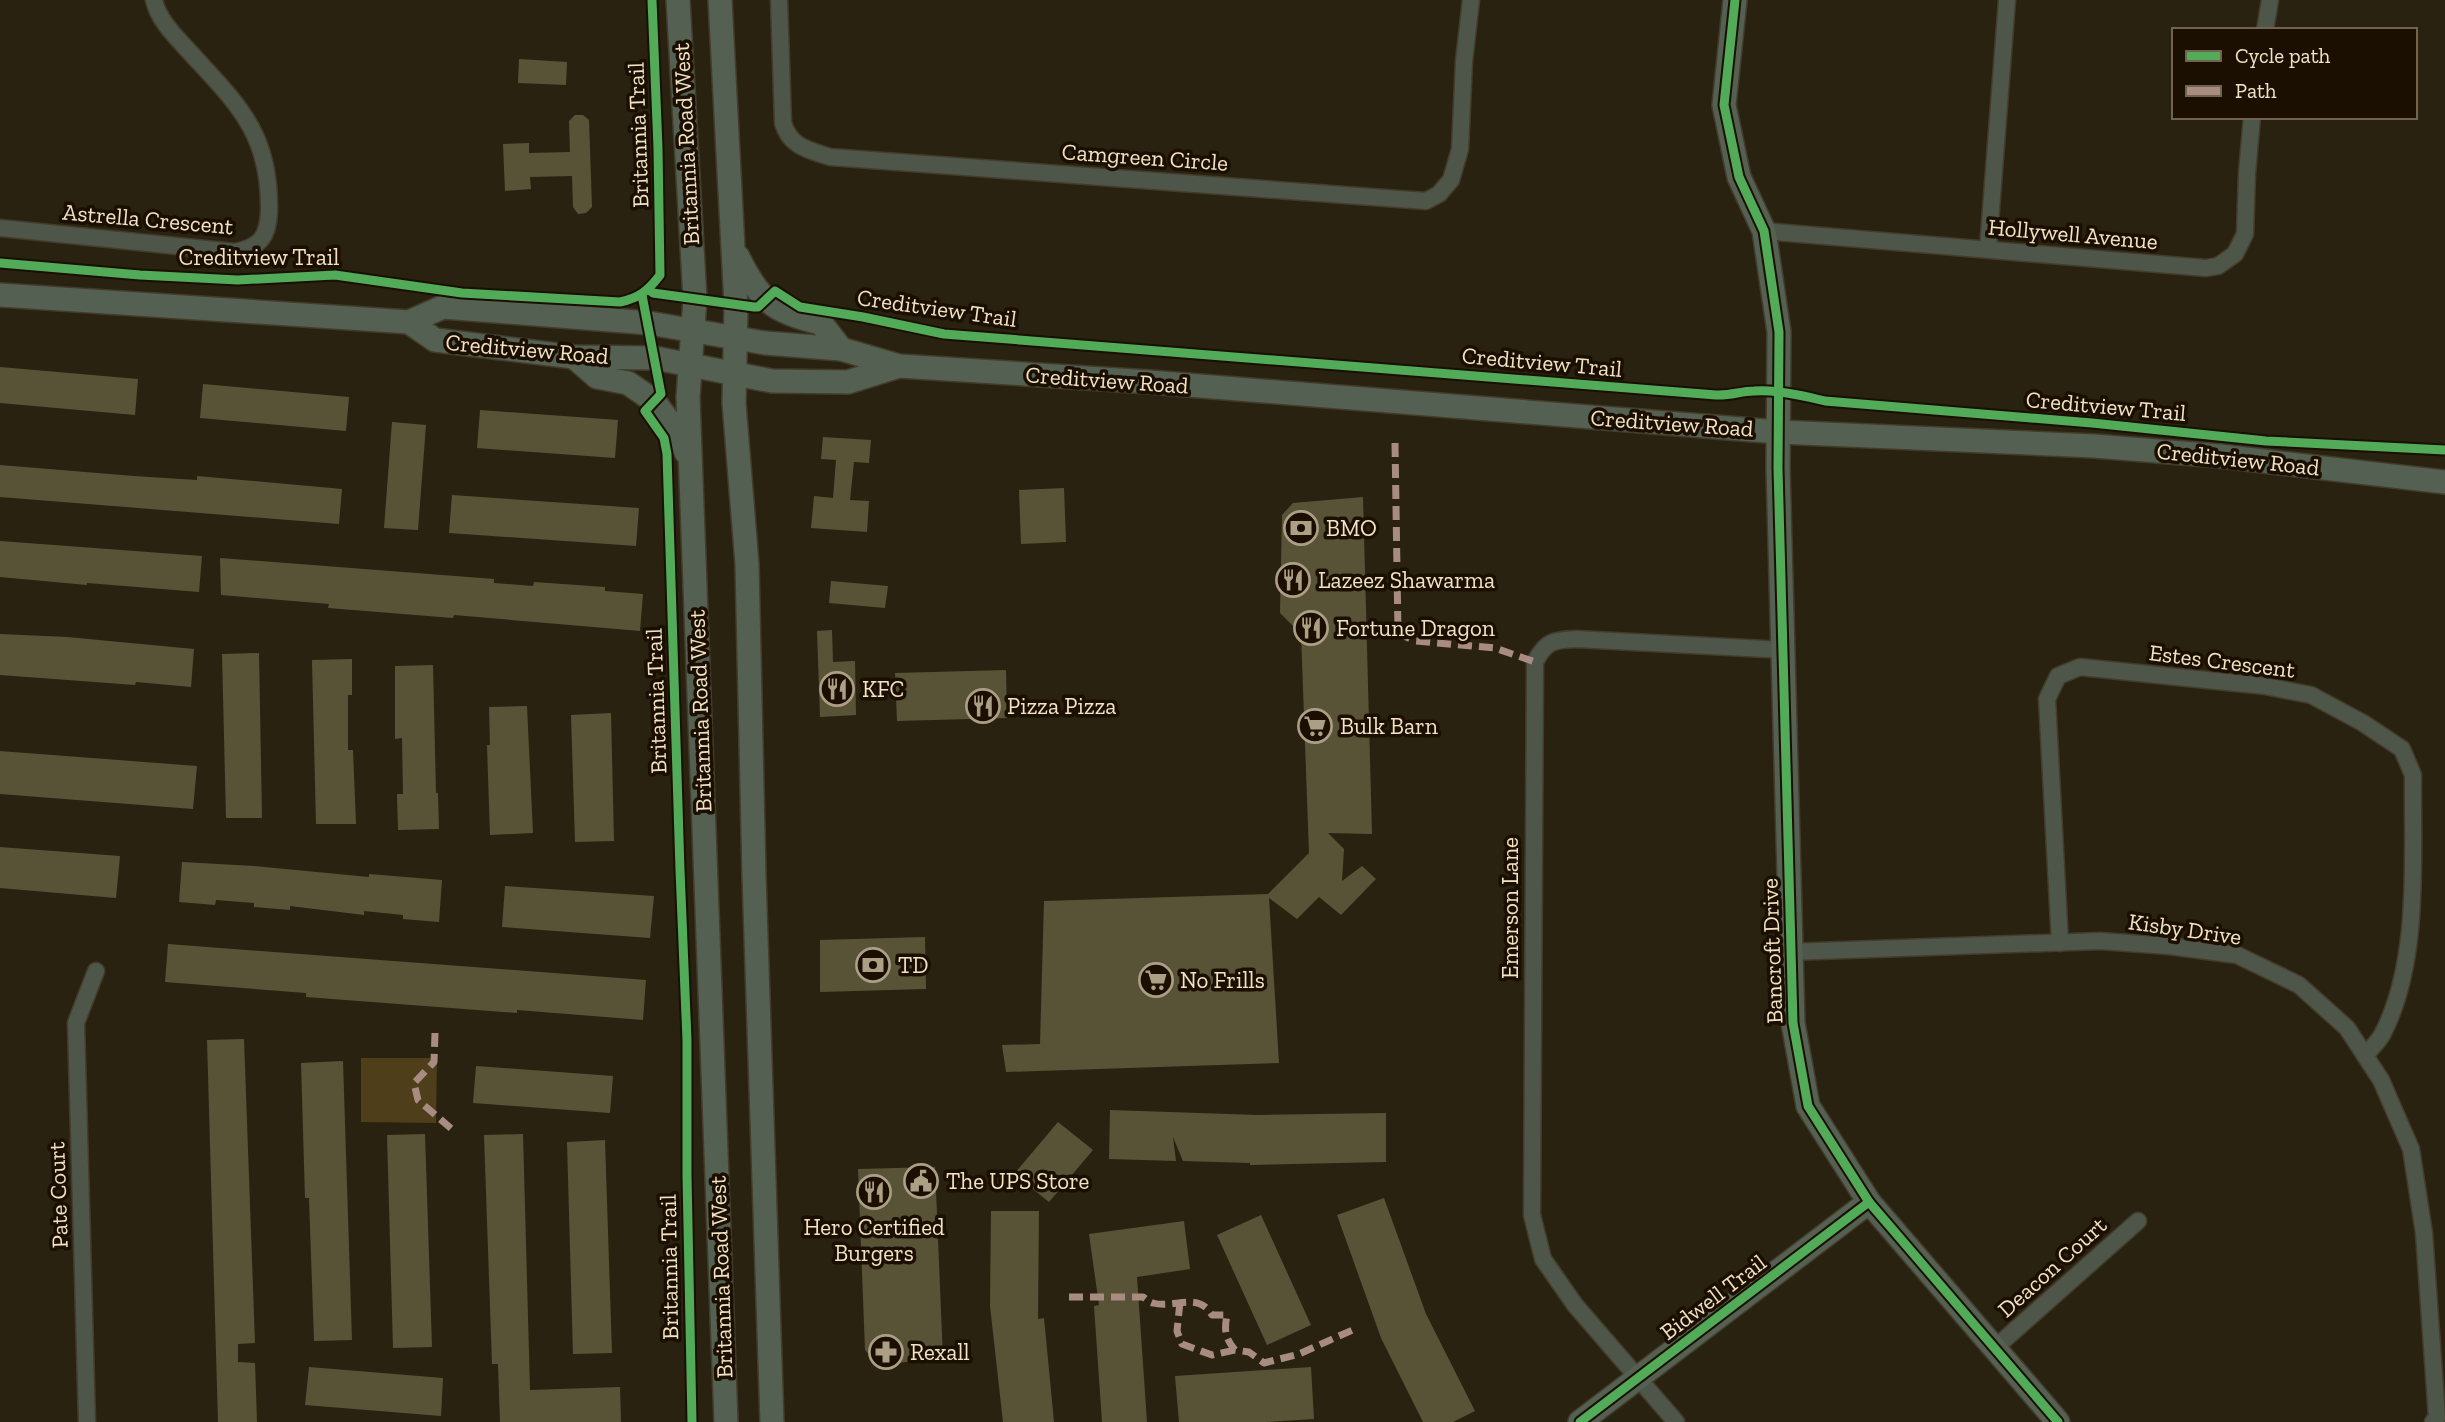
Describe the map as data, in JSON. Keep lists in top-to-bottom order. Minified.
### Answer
{"streets":{"main road":["Britannia Road West","Creditview Road","Bancroft Drive","Bidwell Trail"],"street":["Camgreen Circle","Astrella Crescent","Hollywell Avenue","Estes Crescent","Emerson Lane","Kisby Drive","Pate Court","Deacon Court"],"cycle path":["Britannia Trail","Creditview Trail"]},"crossings":[["Britannia Road West","Creditview Road"],["Hollywell Avenue","Bancroft Drive"],["Creditview Road","Bancroft Drive"],["Estes Crescent","Kisby Drive"],["Emerson Lane","Bancroft Drive"],["Emerson Lane","Bidwell Trail"],["Kisby Drive","Bancroft Drive"],["Bancroft Drive","Deacon Court"],["Bancroft Drive","Bidwell Trail"]],"places":{"bank":["BMO","TD"],"restaurant":["Lazeez Shawarma","Fortune Dragon","KFC","Pizza Pizza","Hero Certified Burgers"],"supermarket":["Bulk Barn","No Frills"],"public building":["The UPS Store"],"pharmacy":["Rexall"]},"legend":["Cycle path","Path"]}
